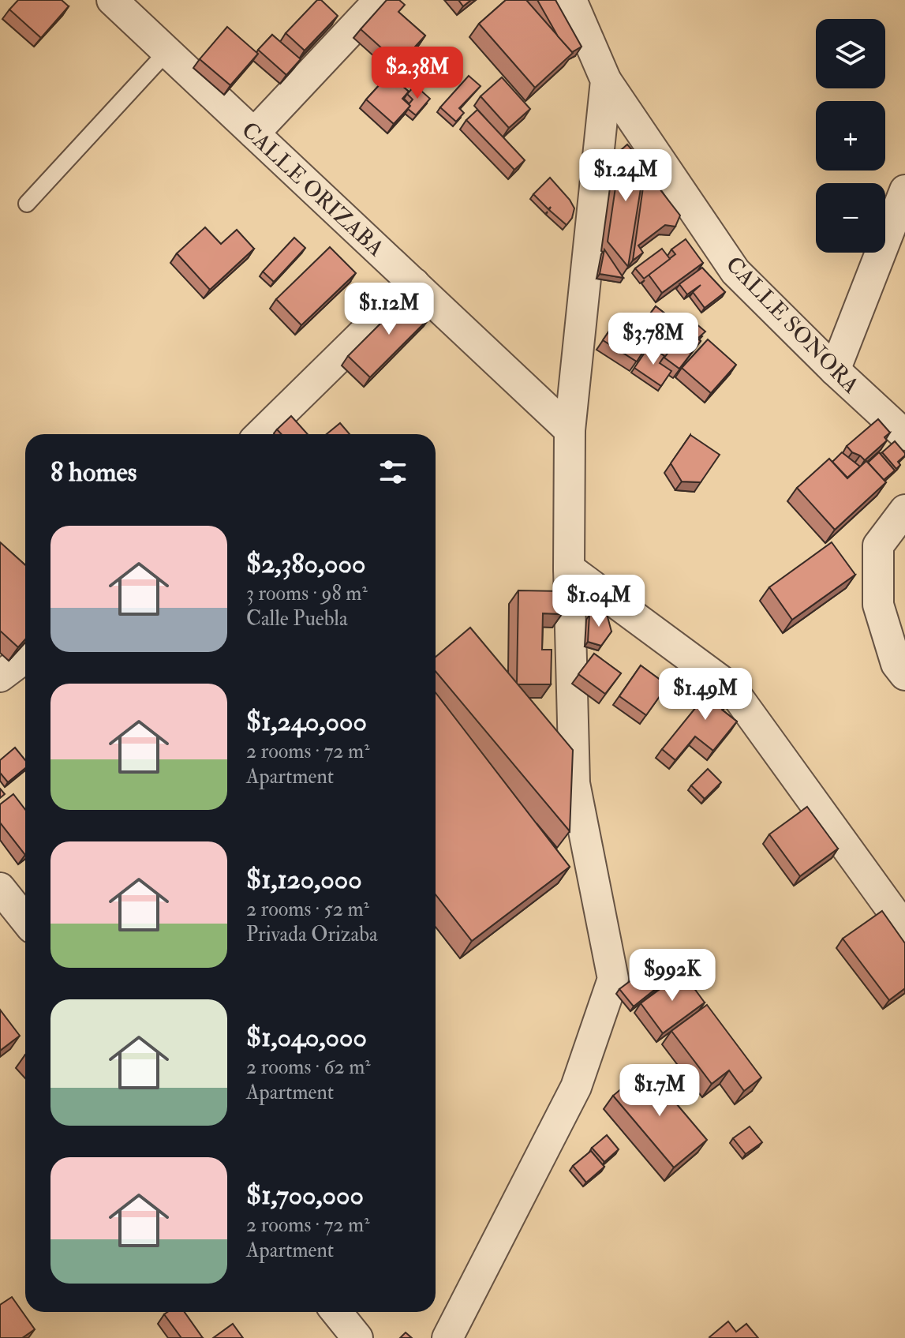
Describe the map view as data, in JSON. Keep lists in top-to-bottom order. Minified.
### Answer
{"streets":{"street":["CALLE ORIZABA","CALLE SONORA"]},"page":{"map_buttons":["+","−"],"price":["$2.38M","$1.24M","$1.12M","$3.78M","$1.04M","$1.49M","$992K","$1.7M"],"heading":"8 homes","list":[{"name":"$2,380,000","note":"3 rooms · 98 m² · Calle Puebla"},{"name":"$1,240,000","note":"2 rooms · 72 m² · Apartment"},{"name":"$1,120,000","note":"2 rooms · 52 m² · Privada Orizaba"},{"name":"$1,040,000","note":"2 rooms · 62 m² · Apartment"},{"name":"$1,700,000","note":"2 rooms · 72 m² · Apartment"}]}}
